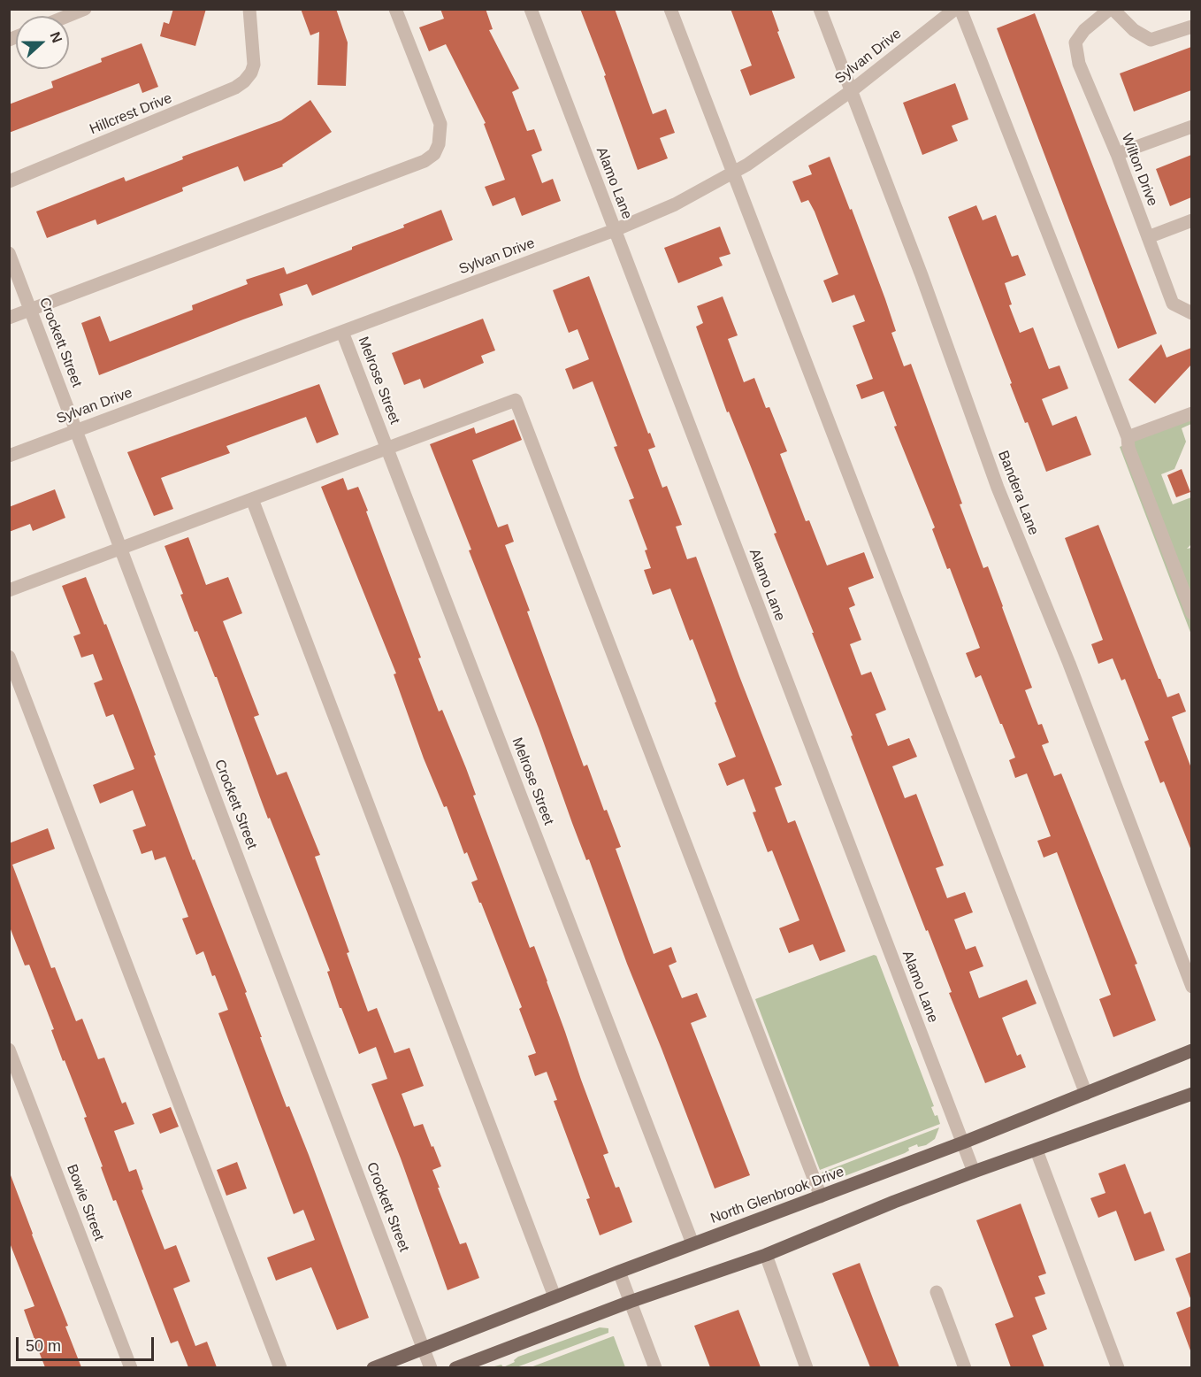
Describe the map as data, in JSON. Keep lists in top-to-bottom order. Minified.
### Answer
{"streets":{"main road":["North Glenbrook Drive"],"street":["Sylvan Drive","Hillcrest Drive","Wilton Drive","Alamo Lane","Crockett Street","Melrose Street","Bandera Lane","Bowie Street"]},"crossings":[["Sylvan Drive","Alamo Lane"],["Sylvan Drive","Crockett Street"],["Sylvan Drive","Melrose Street"],["Sylvan Drive","Bandera Lane"],["Alamo Lane","North Glenbrook Drive"],["Crockett Street","North Glenbrook Drive"],["Melrose Street","North Glenbrook Drive"]],"scale_bar":"50 m","north":"right"}
